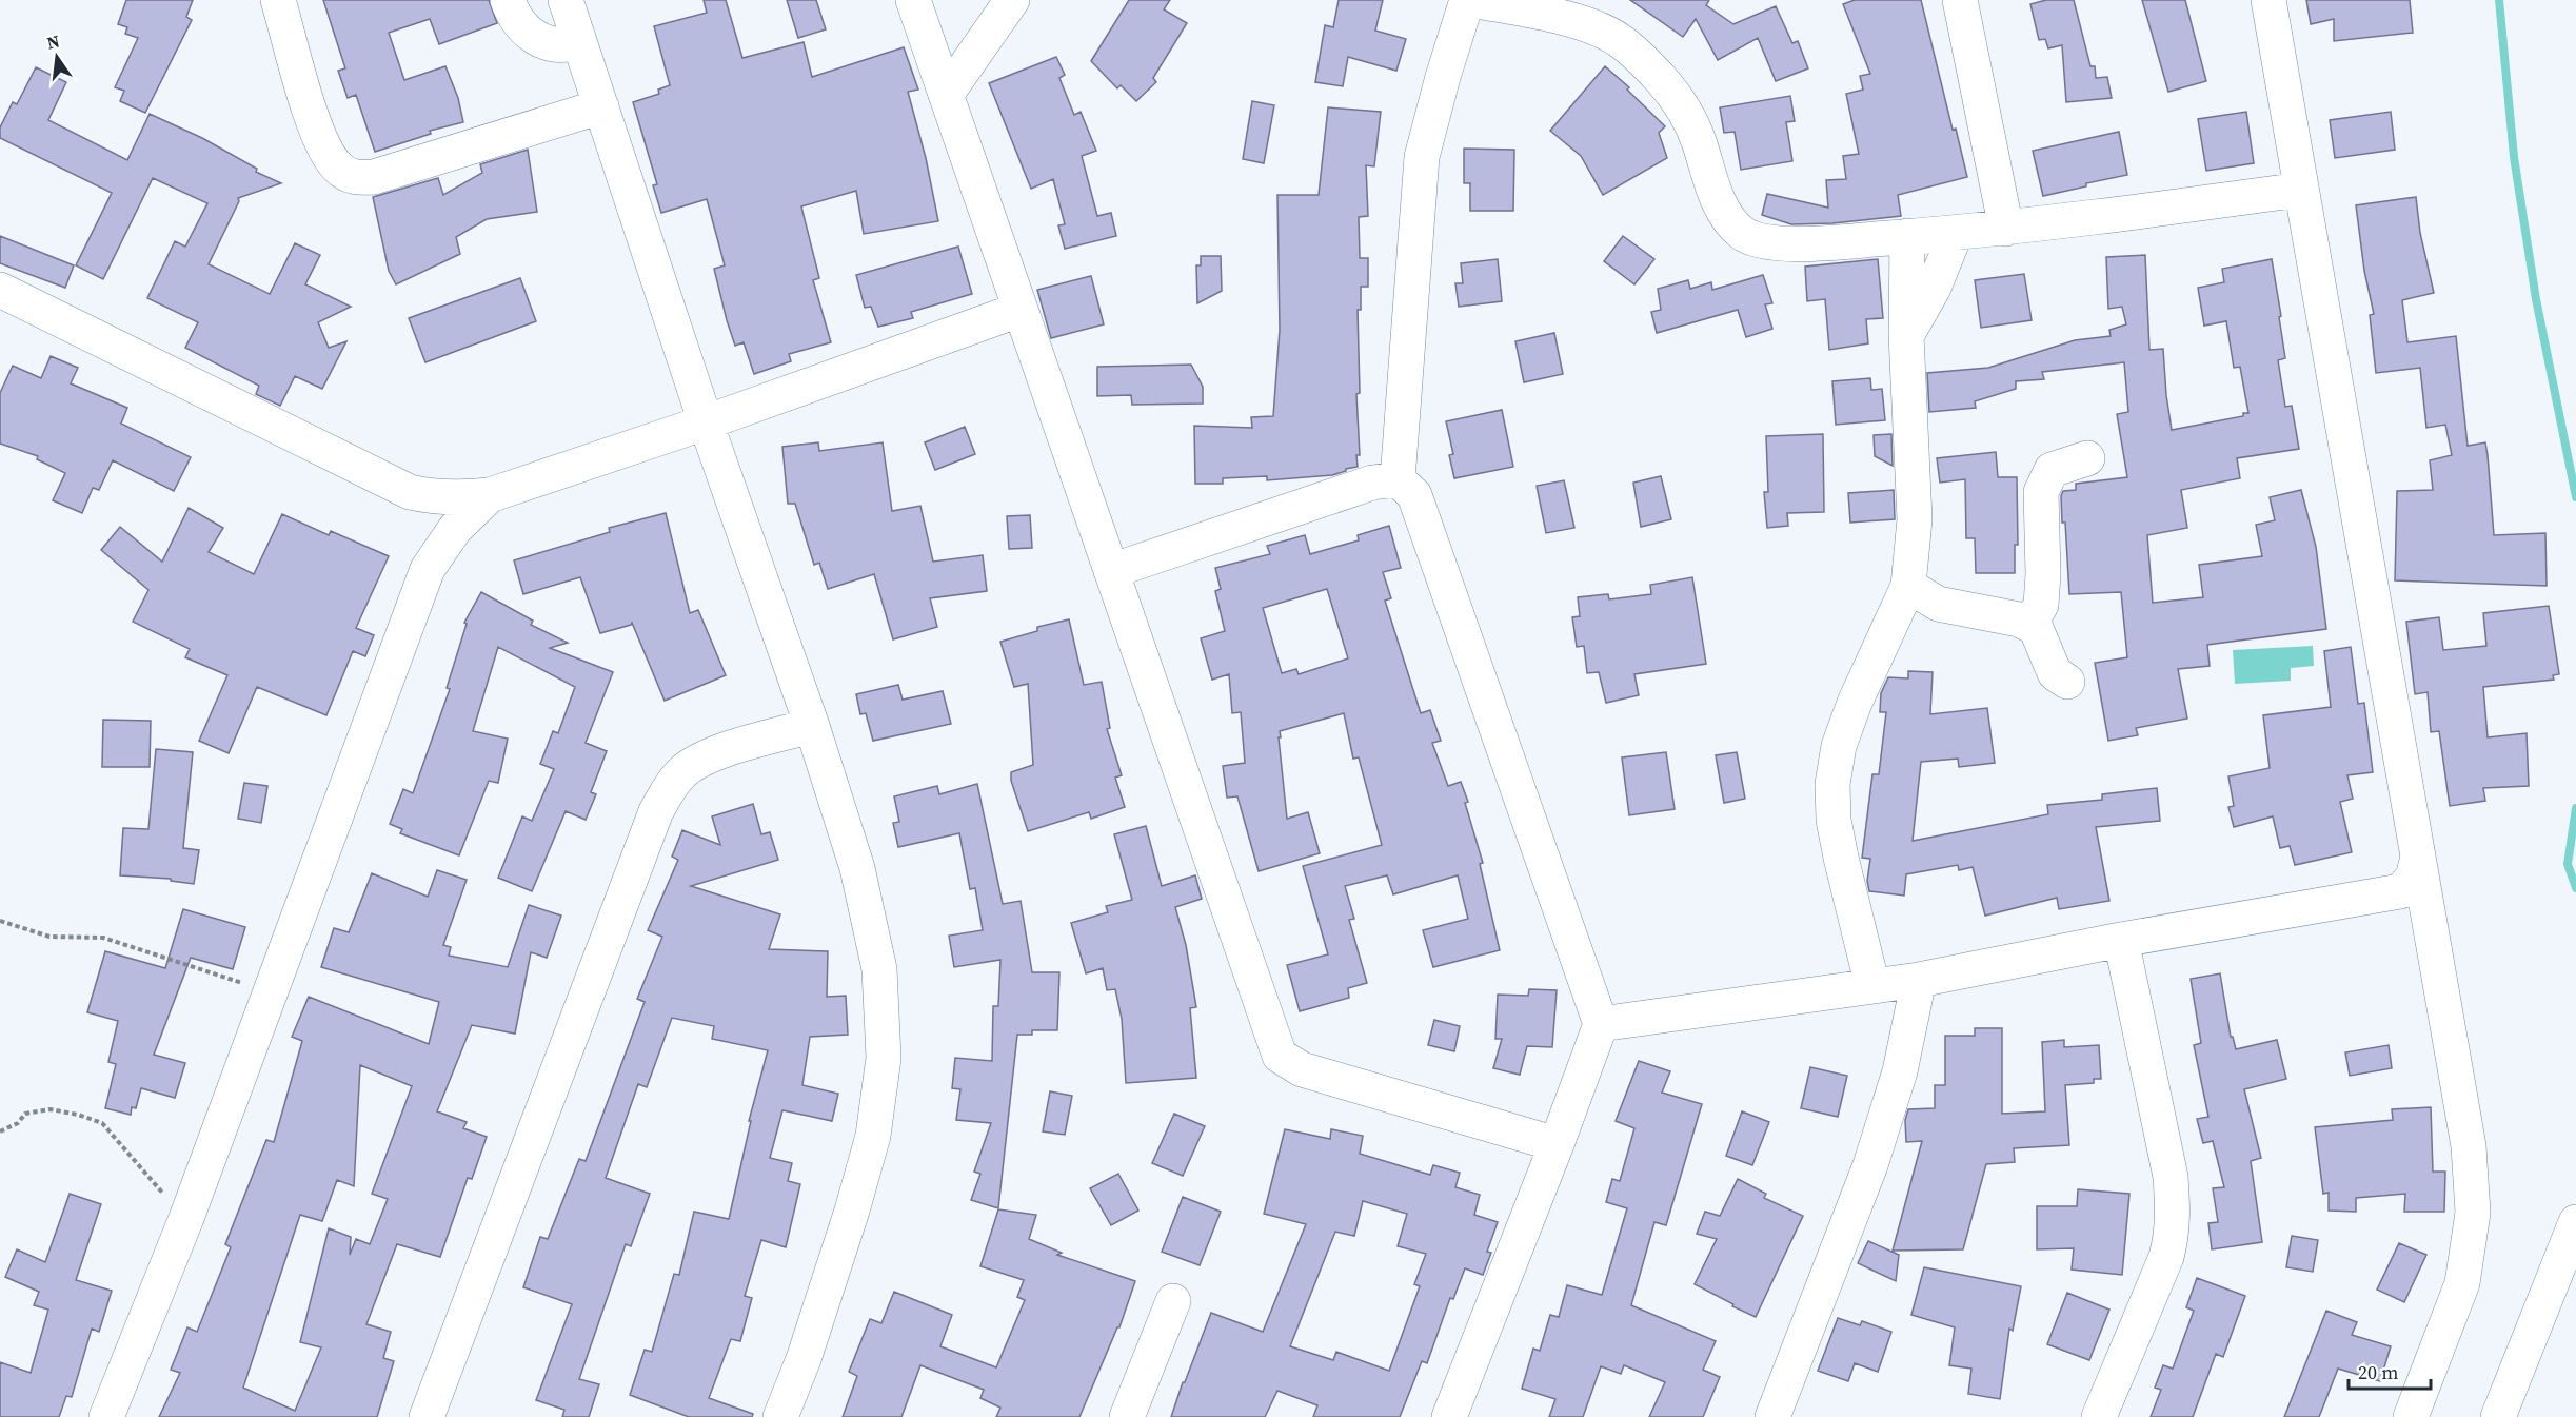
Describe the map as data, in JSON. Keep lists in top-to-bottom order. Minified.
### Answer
{"scale_bar":"20 m","north":"top"}
